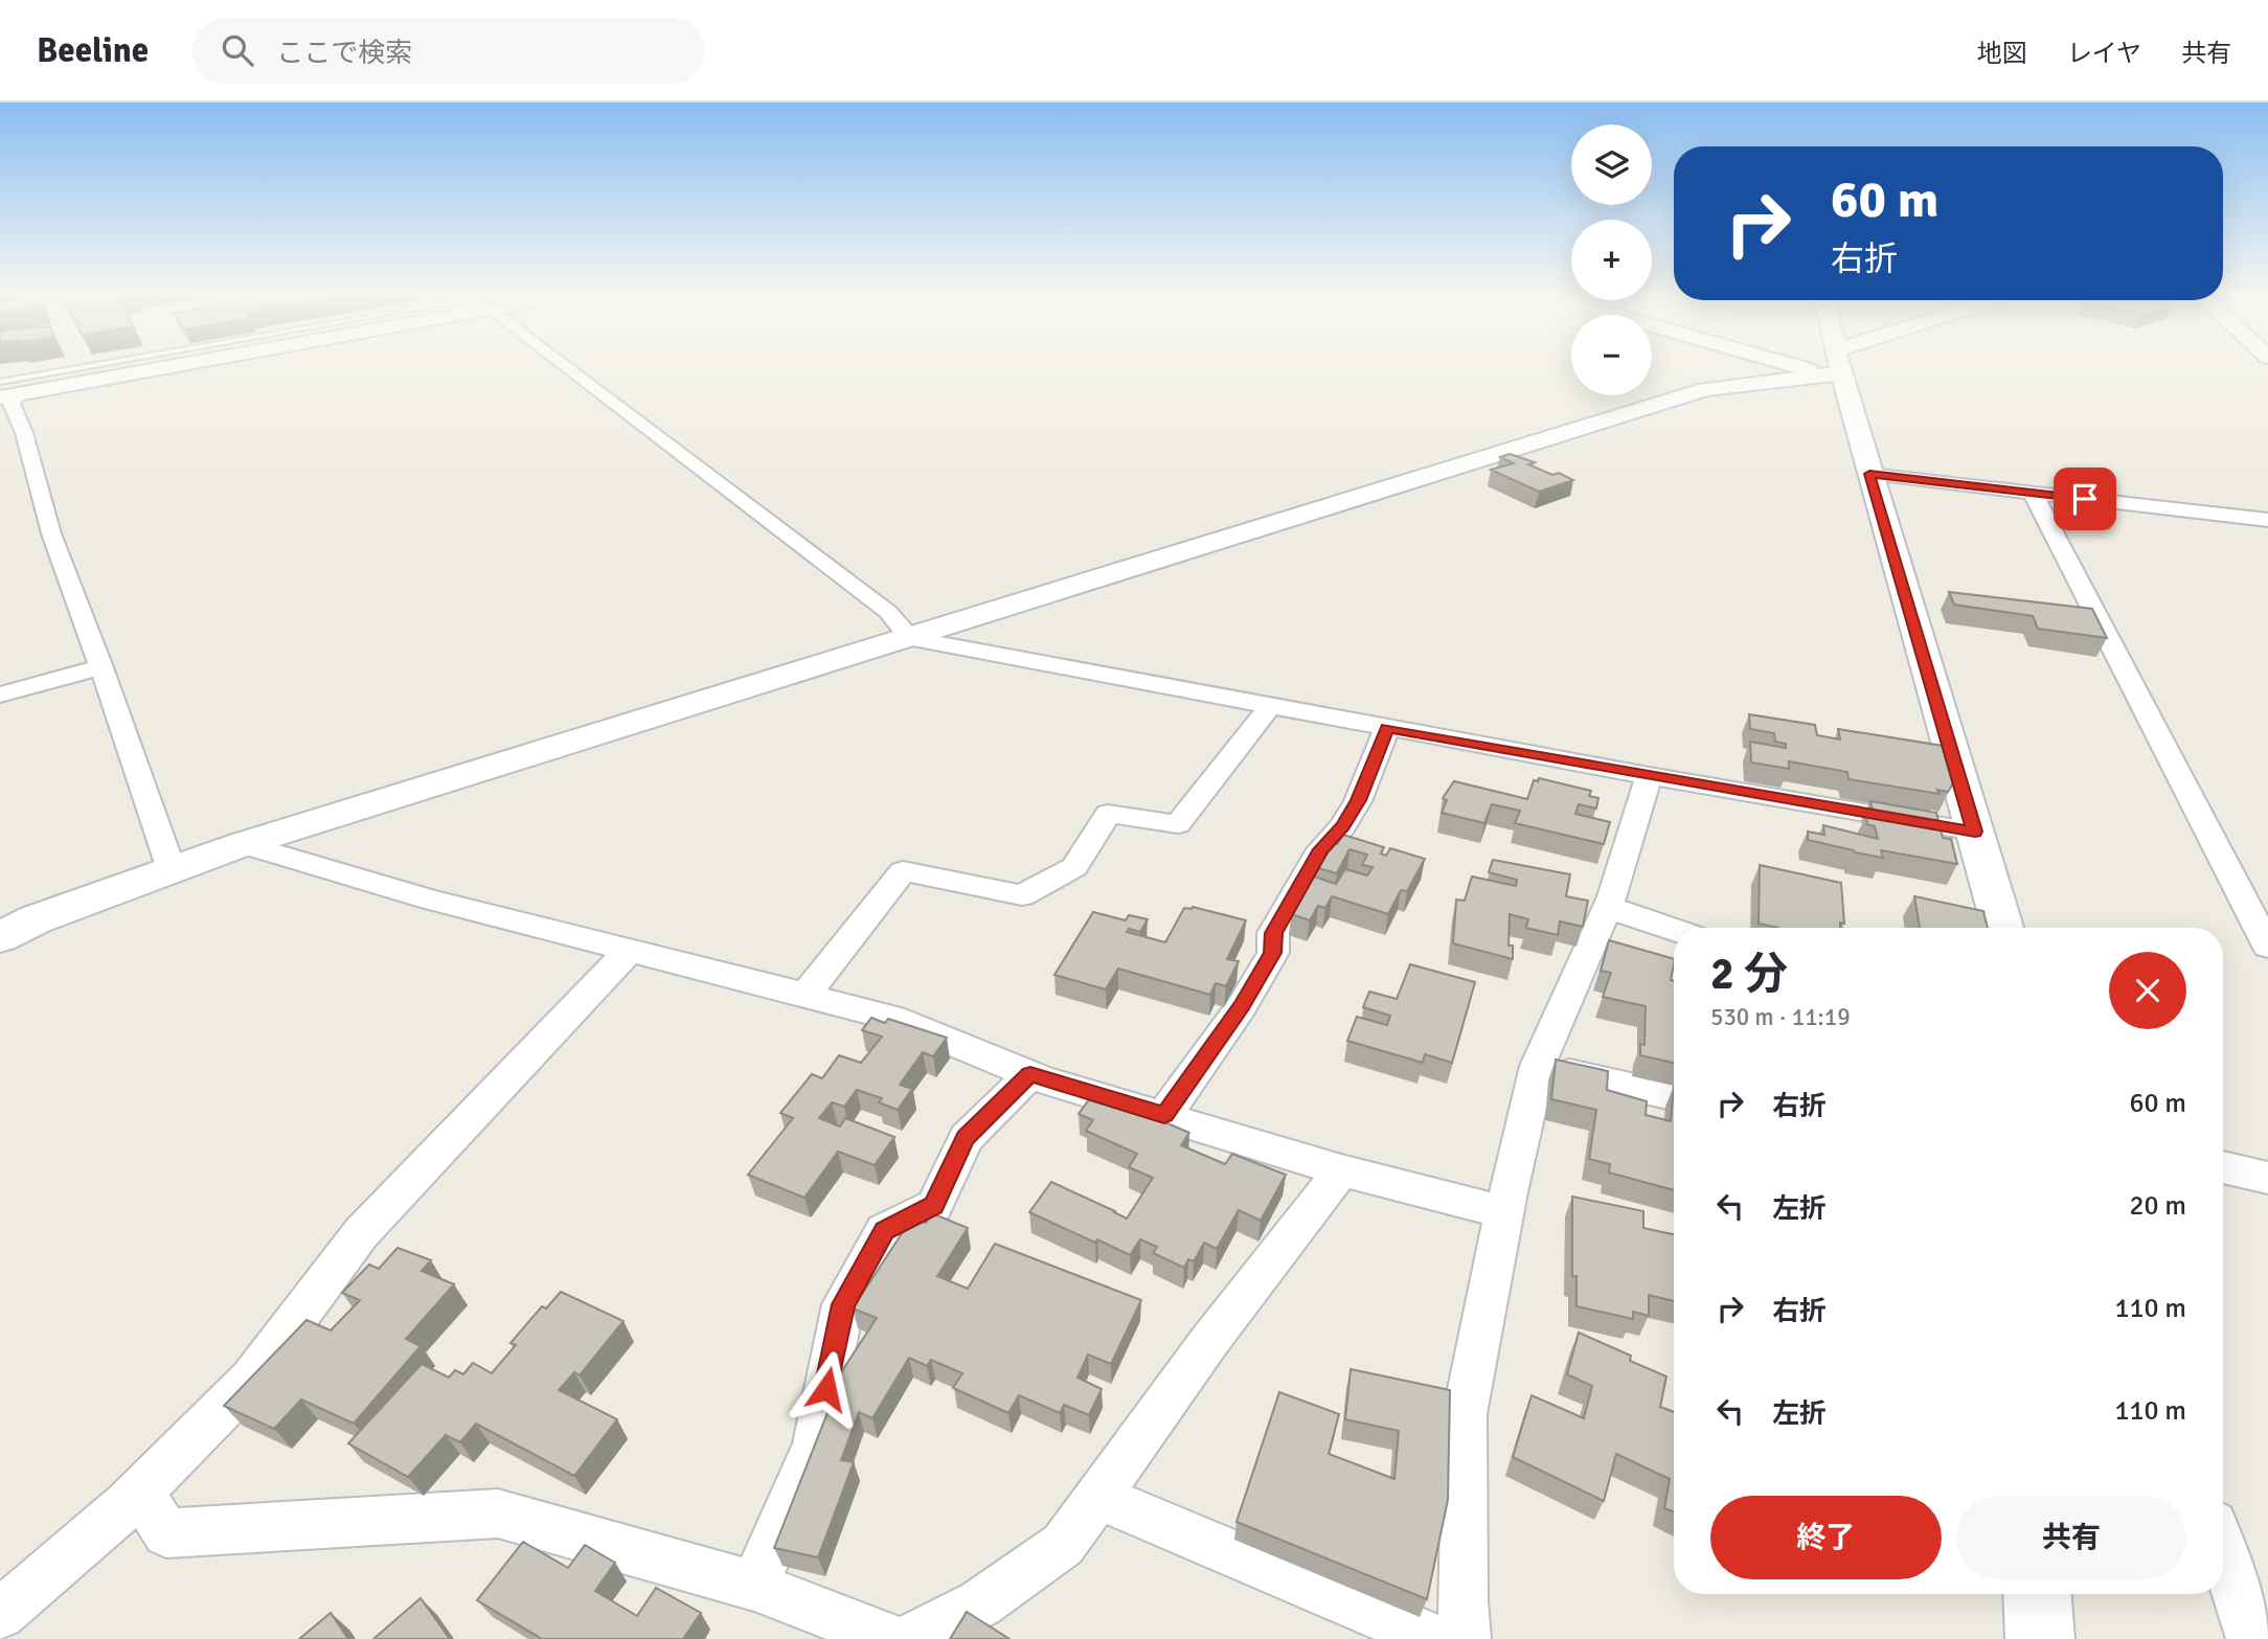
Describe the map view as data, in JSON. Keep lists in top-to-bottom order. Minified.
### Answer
{"page":{"header":"Beeline","search":"ここで検索","nav":["地図","レイヤ","共有"],"map_buttons":["+","−"],"turn":["60 m","右折"],"heading":["2 分","530 m · 11:19"],"list":[{"name":"右折","value":"60 m"},{"name":"左折","value":"20 m"},{"name":"右折","value":"110 m"},{"name":"左折","value":"110 m"}],"buttons":["終了","共有"]}}
